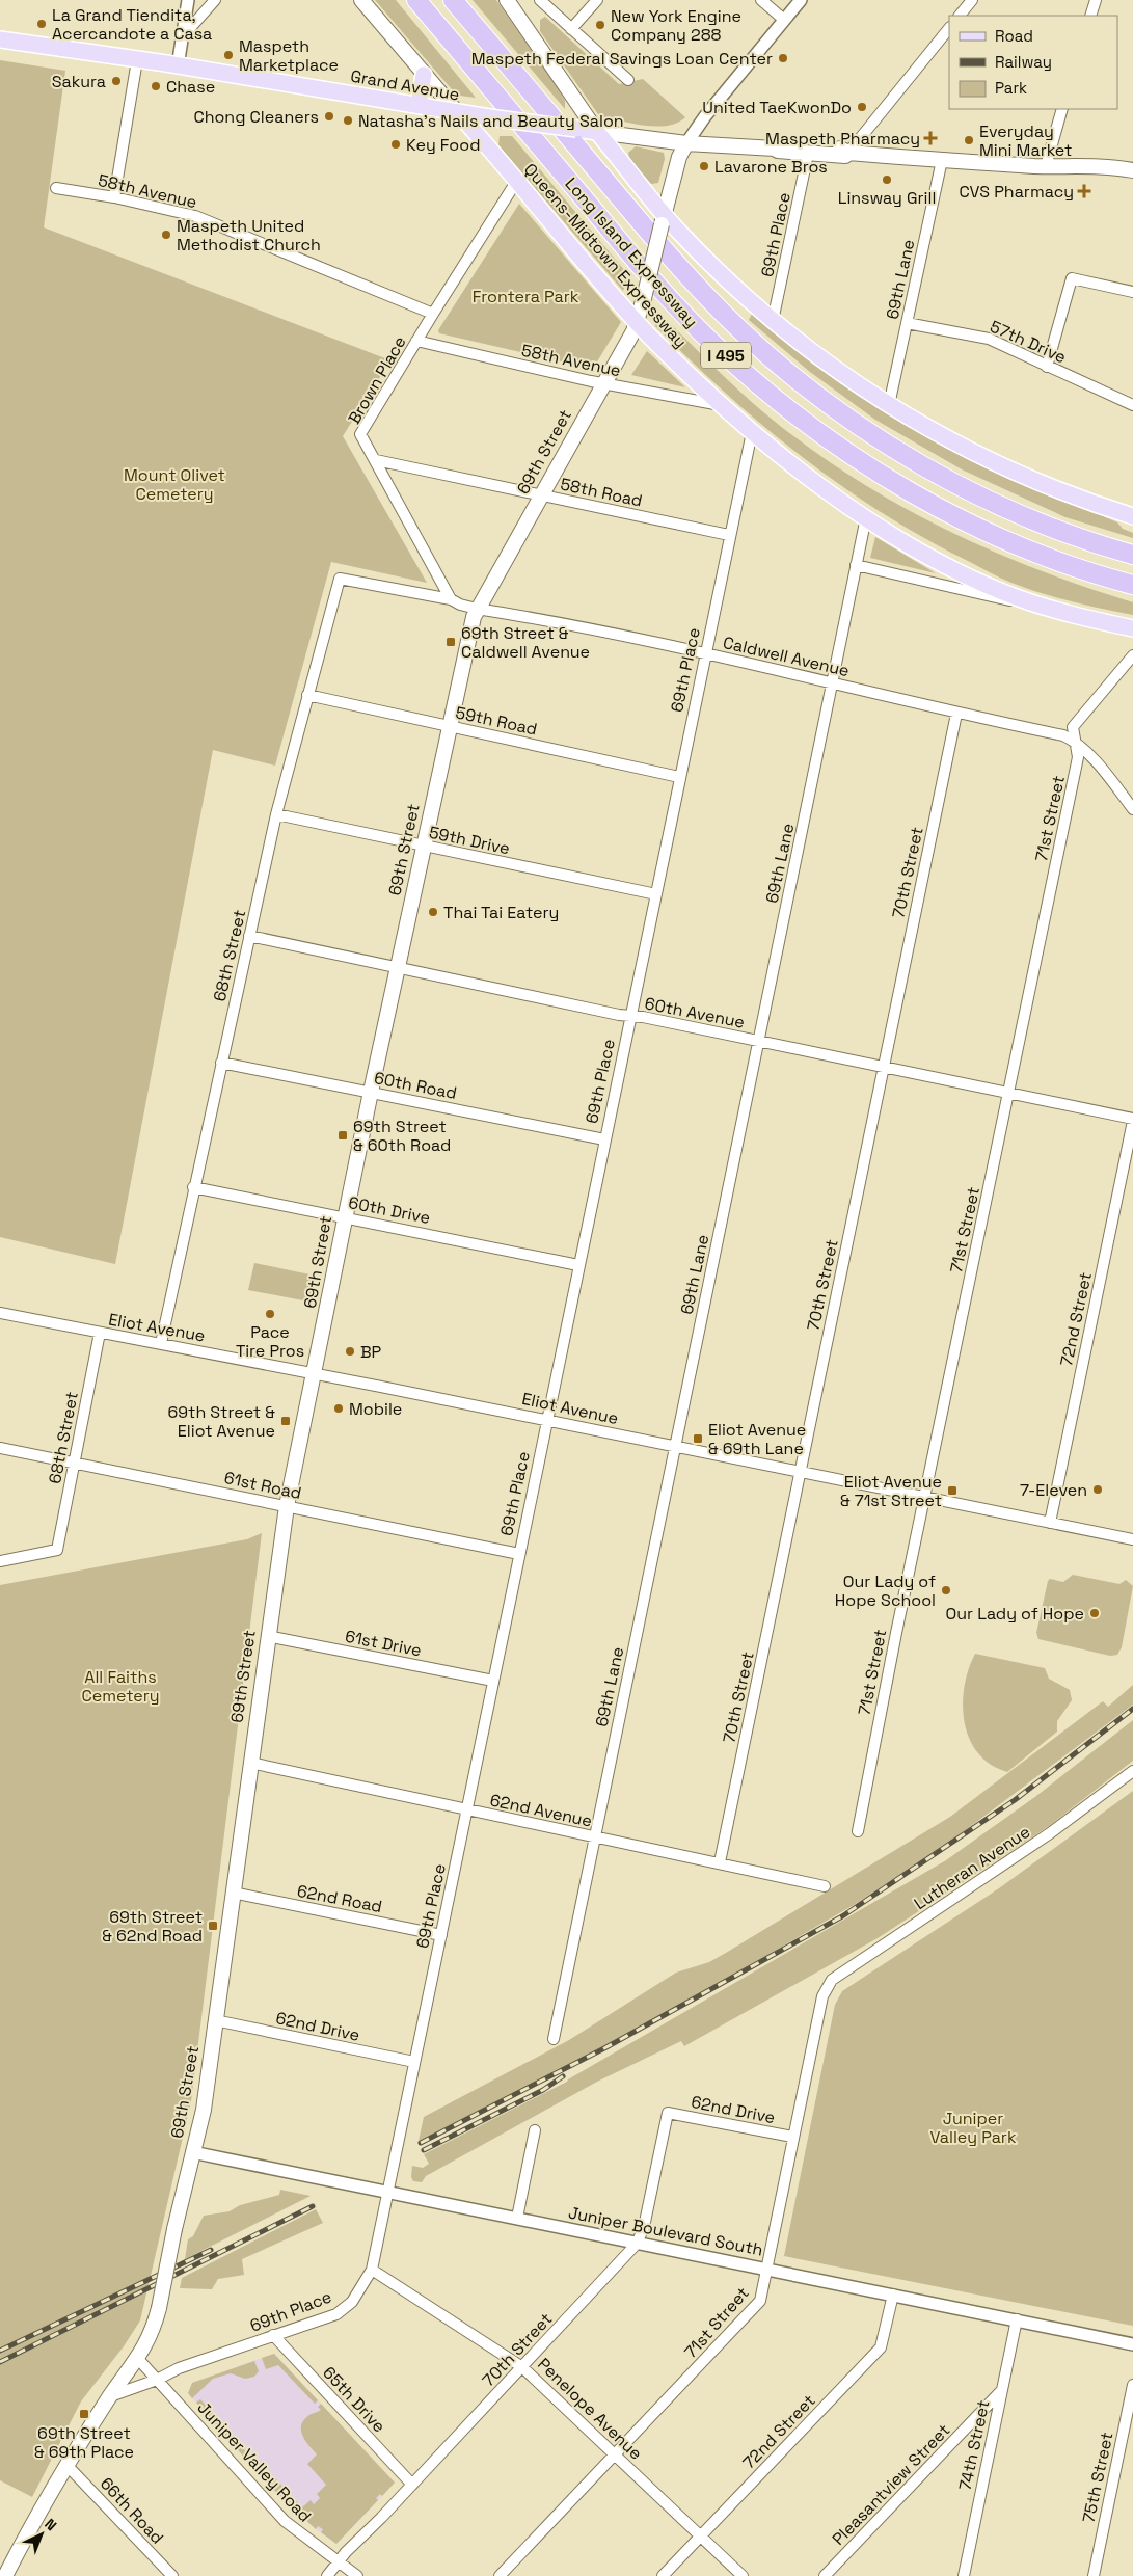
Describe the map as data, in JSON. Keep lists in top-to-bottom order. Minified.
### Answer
{"streets":{"highway":["Long Island Expressway","I 495"],"main road":["Grand Avenue","Queens-Midtown Expressway","69th Street"],"street":["58th Avenue","69th Place","69th Lane","57th Drive","Brown Place","58th Road","Caldwell Avenue","59th Road","71st Street","59th Drive","70th Street","68th Street","60th Avenue","60th Road","60th Drive","72nd Street","Eliot Avenue","61st Road","61st Drive","62nd Avenue","Lutheran Avenue","62nd Road","62nd Drive","Juniper Boulevard South","65th Drive","Penelope Avenue","74th Street","Juniper Valley Road","75th Street","Pleasantview Street","66th Road"]},"crossings":[["Grand Avenue","69th Place"],["Grand Avenue","Queens-Midtown Expressway"],["Grand Avenue","69th Lane"],["Grand Avenue","69th Street"],["58th Avenue","Queens-Midtown Expressway"],["58th Avenue","Brown Place"],["58th Avenue","69th Street"],["69th Place","Queens-Midtown Expressway"],["69th Place","69th Street"],["69th Place","58th Road"],["69th Place","Caldwell Avenue"],["69th Place","59th Road"],["69th Place","59th Drive"],["69th Place","60th Avenue"],["69th Place","60th Road"],["69th Place","60th Drive"],["69th Place","Eliot Avenue"],["69th Place","61st Road"],["69th Place","61st Drive"],["69th Place","62nd Avenue"],["69th Place","62nd Road"],["69th Place","62nd Drive"],["69th Place","Juniper Boulevard South"],["69th Place","65th Drive"],["69th Place","Penelope Avenue"],["69th Place","Juniper Valley Road"],["Queens-Midtown Expressway","69th Lane"],["Queens-Midtown Expressway","Brown Place"],["Queens-Midtown Expressway","69th Street"],["69th Lane","57th Drive"],["69th Lane","Caldwell Avenue"],["69th Lane","60th Avenue"],["69th Lane","Eliot Avenue"],["69th Lane","62nd Avenue"],["Brown Place","58th Road"],["Brown Place","Caldwell Avenue"],["69th Street","58th Road"],["69th Street","Caldwell Avenue"],["69th Street","59th Road"],["69th Street","59th Drive"],["69th Street","60th Avenue"],["69th Street","60th Road"],["69th Street","60th Drive"],["69th Street","Eliot Avenue"],["69th Street","61st Road"],["69th Street","61st Drive"],["69th Street","62nd Avenue"],["69th Street","62nd Road"],["69th Street","62nd Drive"],["69th Street","Juniper Boulevard South"],["69th Street","Juniper Valley Road"],["69th Street","66th Road"],["Caldwell Avenue","71st Street"],["Caldwell Avenue","70th Street"],["Caldwell Avenue","68th Street"],["59th Road","68th Street"],["71st Street","60th Avenue"],["71st Street","Eliot Avenue"],["71st Street","Lutheran Avenue"],["71st Street","62nd Drive"],["71st Street","Juniper Boulevard South"],["71st Street","Penelope Avenue"],["59th Drive","68th Street"],["70th Street","60th Avenue"],["70th Street","Eliot Avenue"],["70th Street","62nd Avenue"],["70th Street","62nd Drive"],["70th Street","Juniper Boulevard South"],["70th Street","65th Drive"],["70th Street","Penelope Avenue"],["70th Street","Juniper Valley Road"],["68th Street","60th Avenue"],["68th Street","60th Road"],["68th Street","60th Drive"],["68th Street","Eliot Avenue"],["68th Street","61st Road"],["60th Avenue","72nd Street"],["72nd Street","Eliot Avenue"],["72nd Street","Juniper Boulevard South"],["72nd Street","Penelope Avenue"],["Juniper Boulevard South","74th Street"],["74th Street","Pleasantview Street"]],"parks":["Frontera Park","Mount Olivet Cemetery","All Faiths Cemetery","Juniper Valley Park"],"places":{"other":["La Grand Tiendita, Acercandote a Casa","New York Engine Company 288","Maspeth Marketplace","Maspeth Federal Savings Loan Center","Sakura","Chase","United TaeKwonDo","Chong Cleaners","Natasha's Nails and Beauty Salon","Everyday Mini Market","Key Food","Lavarone Bros","Linsway Grill","Maspeth United Methodist Church","Thai Tai Eatery","Pace Tire Pros","BP","Mobile","7-Eleven","Our Lady of Hope School","Our Lady of Hope"],"health":["Maspeth Pharmacy","CVS Pharmacy"],"transit":["69th Street & Caldwell Avenue","69th Street & 60th Road","69th Street & Eliot Avenue","Eliot Avenue & 69th Lane","Eliot Avenue & 71st Street","69th Street & 62nd Road","69th Street & 69th Place"]},"legend":["Road","Railway","Park"],"north":"top right"}
